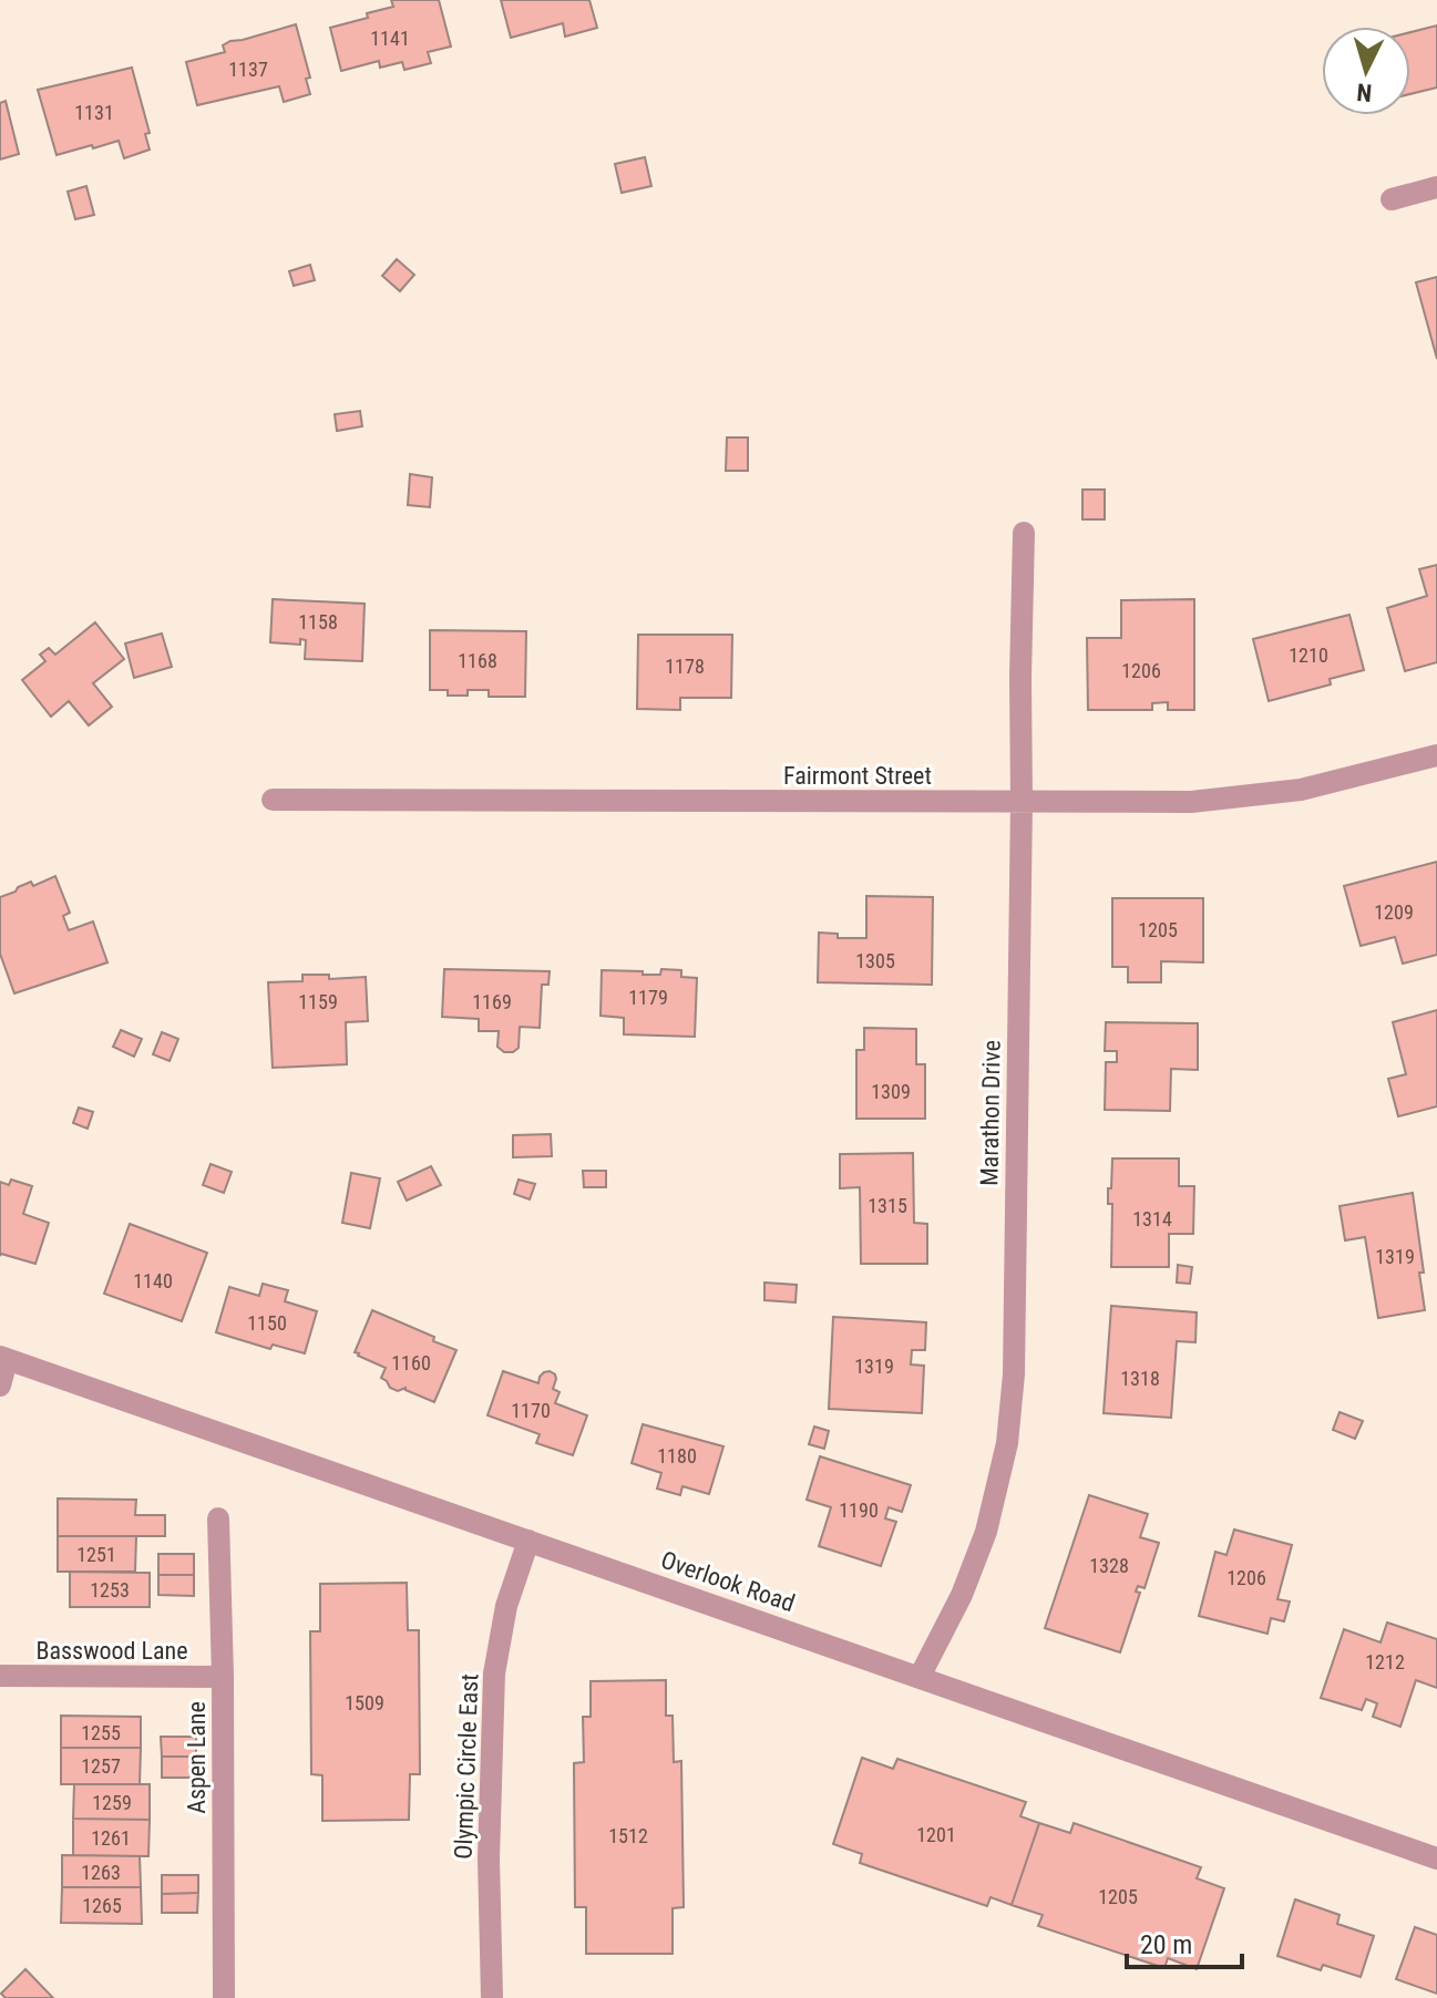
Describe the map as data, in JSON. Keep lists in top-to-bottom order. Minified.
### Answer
{"streets":{"street":["Fairmont Street","Marathon Drive","Overlook Road","Basswood Lane","Aspen Lane","Olympic Circle East"]},"crossings":[["Fairmont Street","Marathon Drive"],["Marathon Drive","Overlook Road"],["Overlook Road","Olympic Circle East"],["Basswood Lane","Aspen Lane"]],"house_numbers":["1141","1137","1131","1158","1210","1168","1178","1206","1209","1205","1305","1179","1159","1169","1309","1315","1314","1319","1140","1150","1160","1319","1318","1170","1180","1190","1251","1328","1206","1253","1212","1509","1255","1257","1259","1201","1512","1261","1263","1205","1265"],"scale_bar":"20 m","north":"bottom"}
